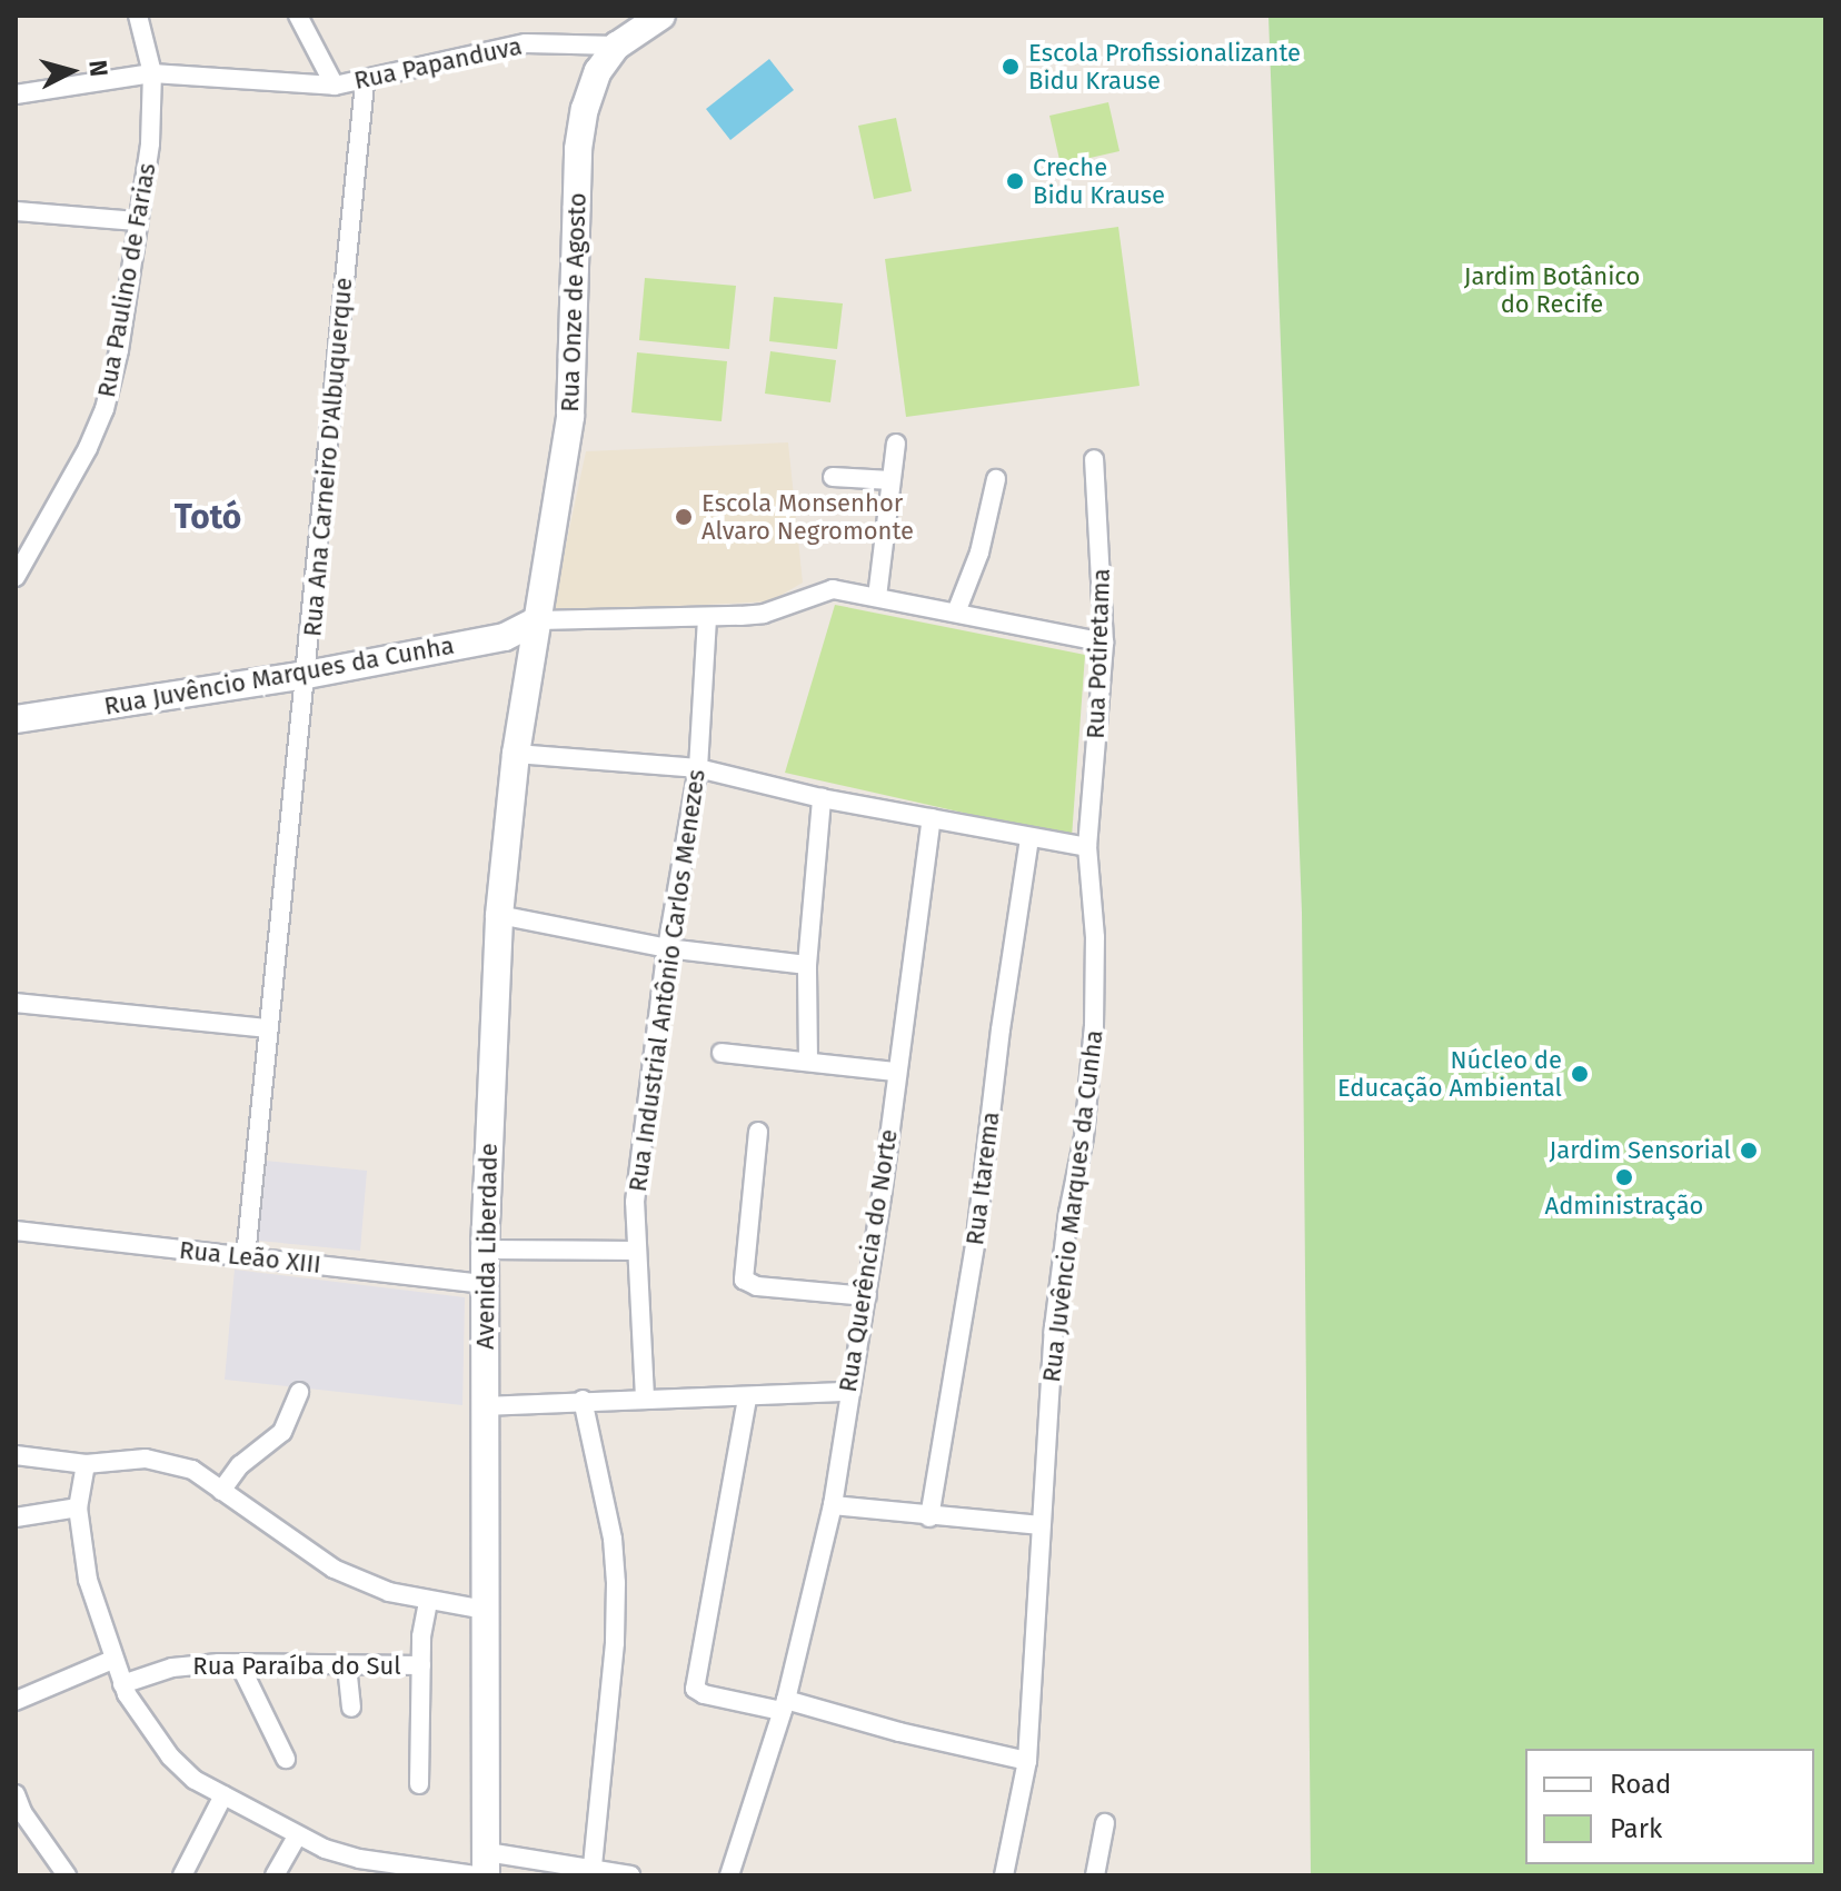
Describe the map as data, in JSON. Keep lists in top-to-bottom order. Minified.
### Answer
{"streets":{"main road":["Rua Onze de Agosto","Rua Juvêncio Marques da Cunha","Avenida Liberdade"],"street":["Rua Papanduva","Rua Paulino de Farias","Rua Ana Carneiro D'Albuquerque","Rua Potiretama","Rua Industrial Antônio Carlos Menezes","Rua Itarema","Rua Leão XIII","Rua Querência do Norte","Rua Paraíba do Sul"]},"crossings":[["Rua Papanduva","Rua Paulino de Farias"],["Rua Papanduva","Rua Onze de Agosto"],["Rua Papanduva","Rua Ana Carneiro D'Albuquerque"],["Rua Onze de Agosto","Rua Juvêncio Marques da Cunha"],["Rua Onze de Agosto","Avenida Liberdade"],["Rua Ana Carneiro D'Albuquerque","Rua Juvêncio Marques da Cunha"],["Rua Ana Carneiro D'Albuquerque","Rua Leão XIII"],["Rua Potiretama","Rua Juvêncio Marques da Cunha"],["Rua Juvêncio Marques da Cunha","Avenida Liberdade"],["Avenida Liberdade","Rua Leão XIII"]],"districts":["Totó"],"parks":["Jardim Botânico do Recife"],"places":["Escola Profissionalizante Bidu Krause","Creche Bidu Krause","Escola Monsenhor Alvaro Negromonte","Núcleo de Educação Ambiental","Jardim Sensorial","Administração"],"legend":["Road","Park"],"north":"right"}
